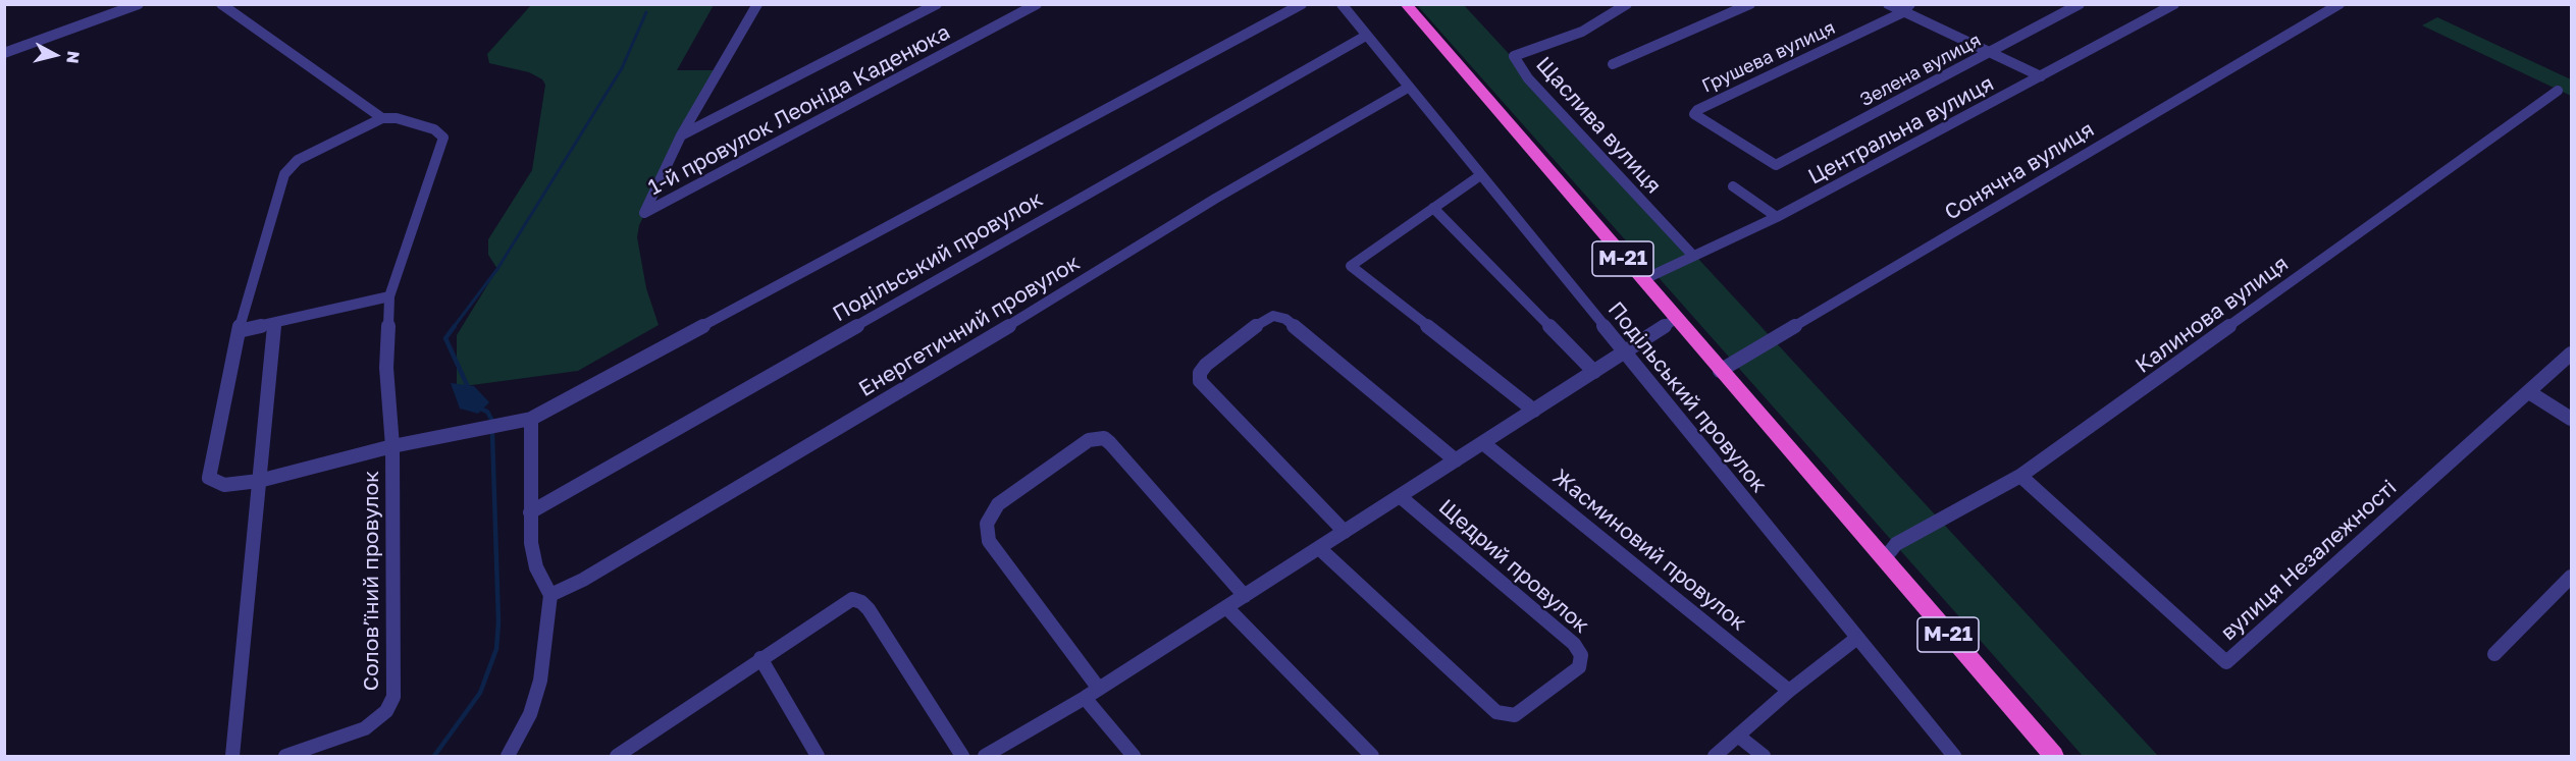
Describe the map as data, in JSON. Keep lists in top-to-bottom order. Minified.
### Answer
{"streets":{"highway":["М-21"],"street":["Грушева вулиця","Зелена вулиця","1-й провулок Леоніда Каденюка","Щаслива вулиця","Центральна вулиця","Сонячна вулиця","Подільський провулок","Калинова вулиця","Енергетичний провулок","Жасминовий провулок","вулиця Незалежності","Щедрий провулок","Соловʼїний провулок"]},"crossings":[["Грушева вулиця","Зелена вулиця"],["Щаслива вулиця","Центральна вулиця"],["Центральна вулиця","М-21"],["Сонячна вулиця","М-21"],["Подільський провулок","Енергетичний провулок"],["М-21","Калинова вулиця"],["Калинова вулиця","вулиця Незалежності"]],"north":"right"}
